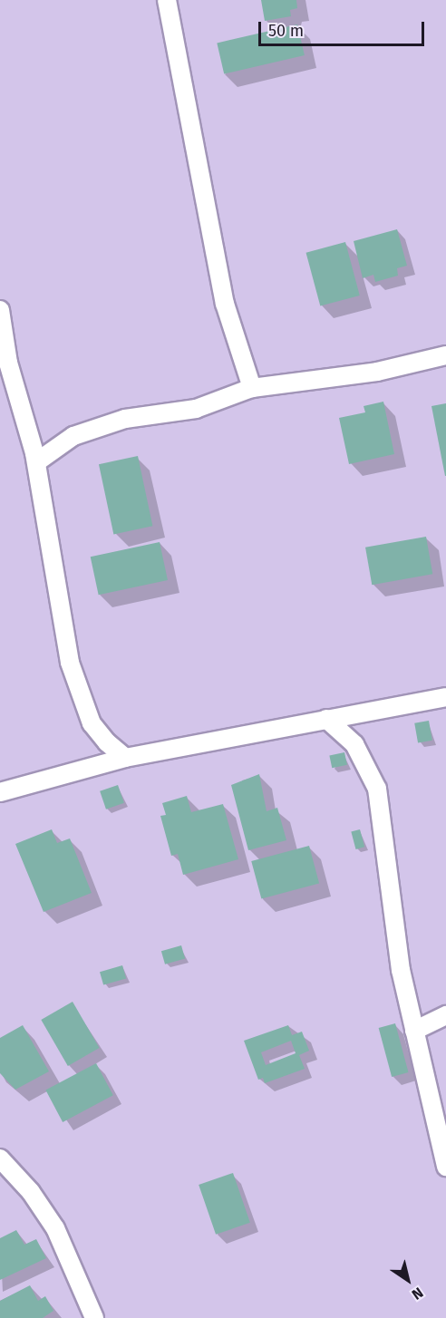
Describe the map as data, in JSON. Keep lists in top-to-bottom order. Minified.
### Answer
{"scale_bar":"50 m","north":"bottom right"}
